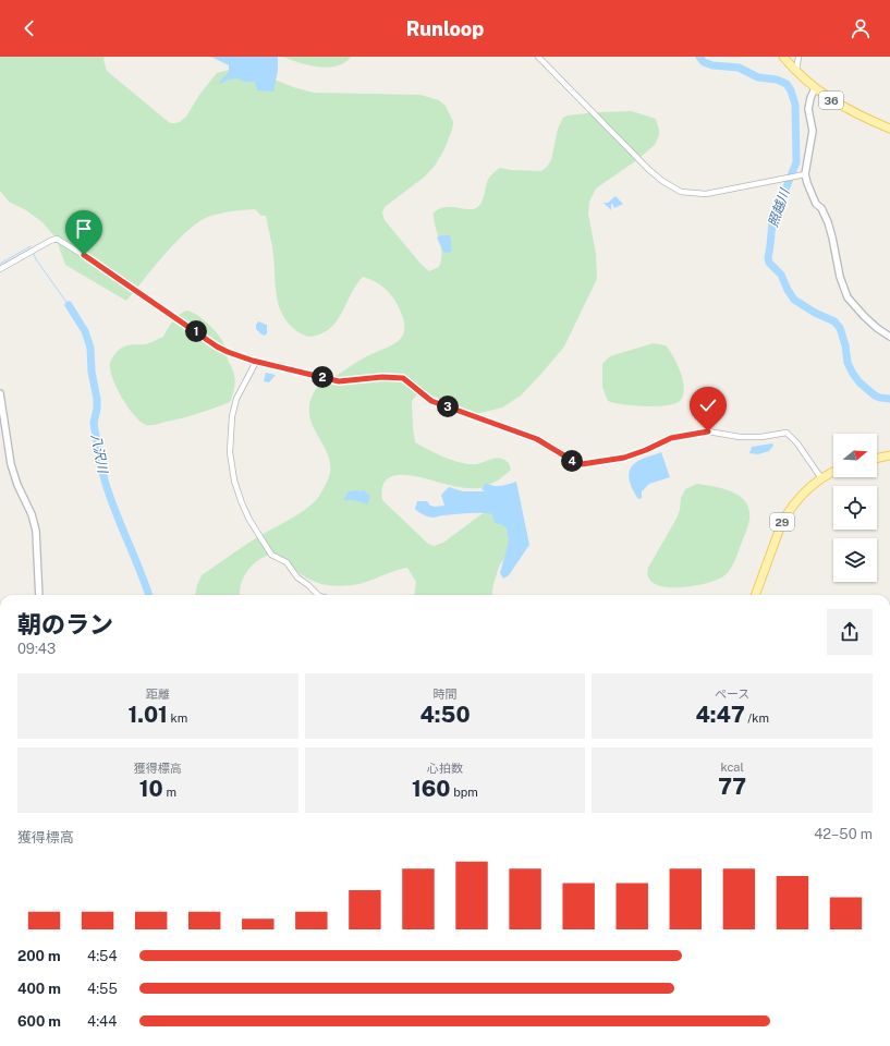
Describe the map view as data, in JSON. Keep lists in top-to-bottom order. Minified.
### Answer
{"streets":{"main road":["36","29"]},"water":["照越川","八沢川"],"north":"right","page":{"header":"Runloop","pins":["1","2","3","4"],"heading":["朝のラン","09:43"],"stats":[["距離","1.01 km"],["時間","4:50"],["ペース","4:47 /km"],["獲得標高","10 m"],["心拍数","160 bpm"],["kcal","77"]],"chart":["獲得標高","42–50 m"],"list":[{"name":"200 m","note":"4:54"},{"name":"400 m","note":"4:55"},{"name":"600 m","note":"4:44"}]}}
